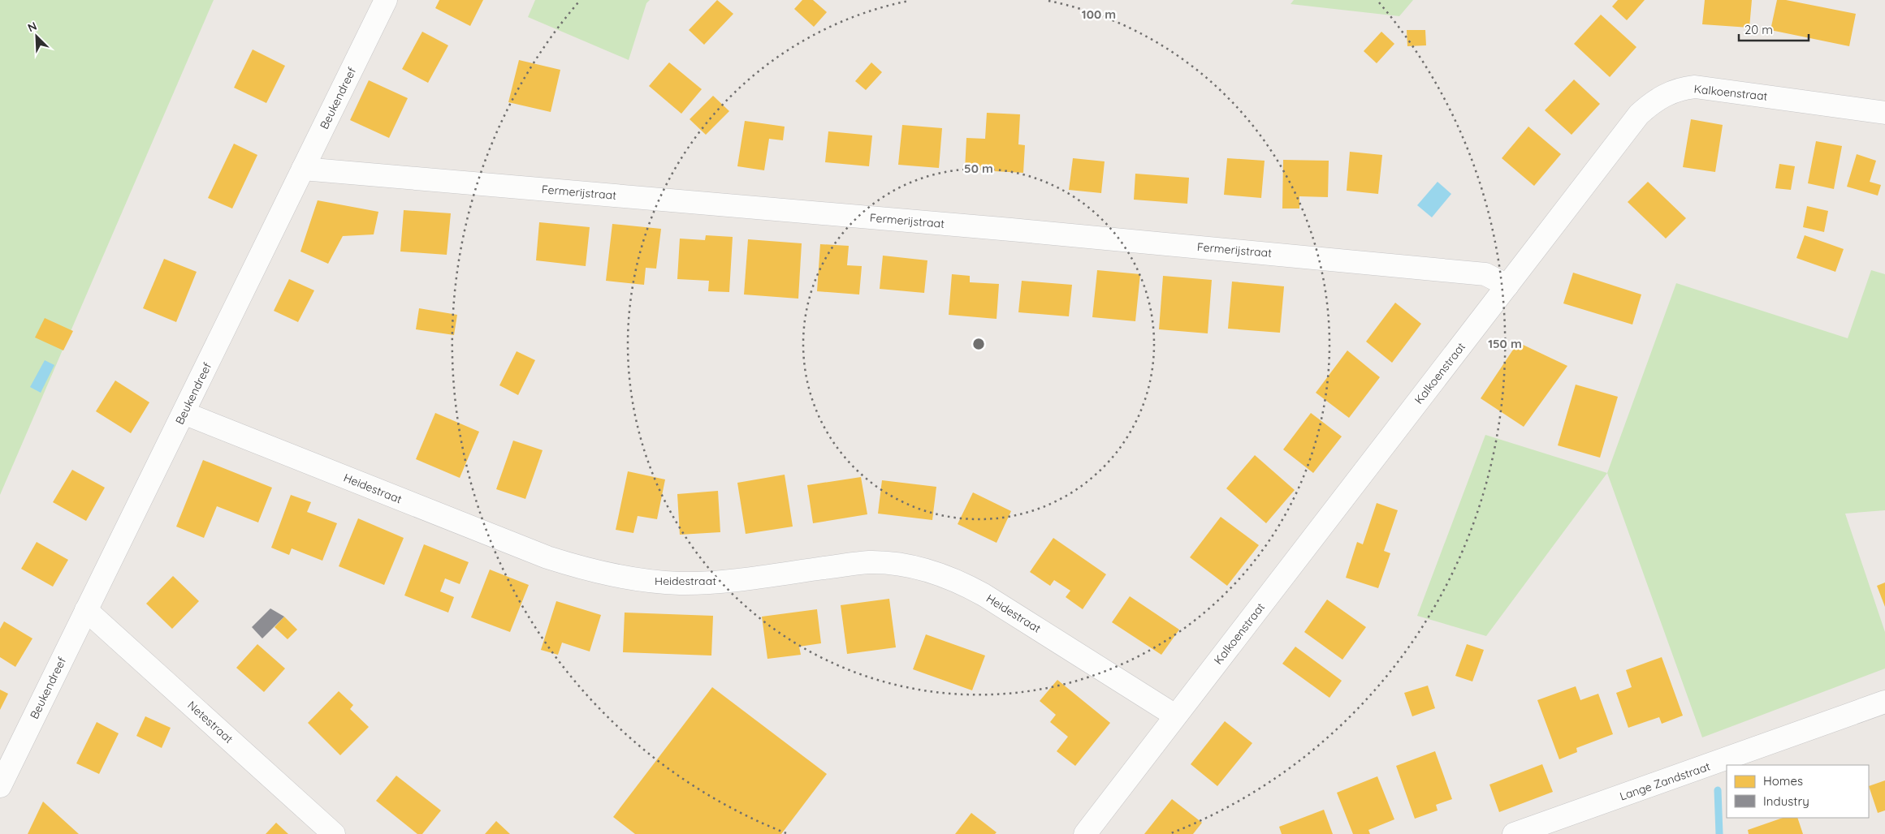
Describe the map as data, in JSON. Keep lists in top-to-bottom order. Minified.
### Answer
{"streets":{"street":["Kalkoenstraat","Beukendreef","Fermerijstraat","Heidestraat","Netestraat","Lange Zandstraat"]},"crossings":[["Kalkoenstraat","Fermerijstraat"],["Kalkoenstraat","Heidestraat"],["Beukendreef","Fermerijstraat"],["Beukendreef","Heidestraat"],["Beukendreef","Netestraat"]],"legend":["Homes","Industry"],"scale_bar":"20 m","north":"top left","rings":["100 m","50 m","150 m"]}
